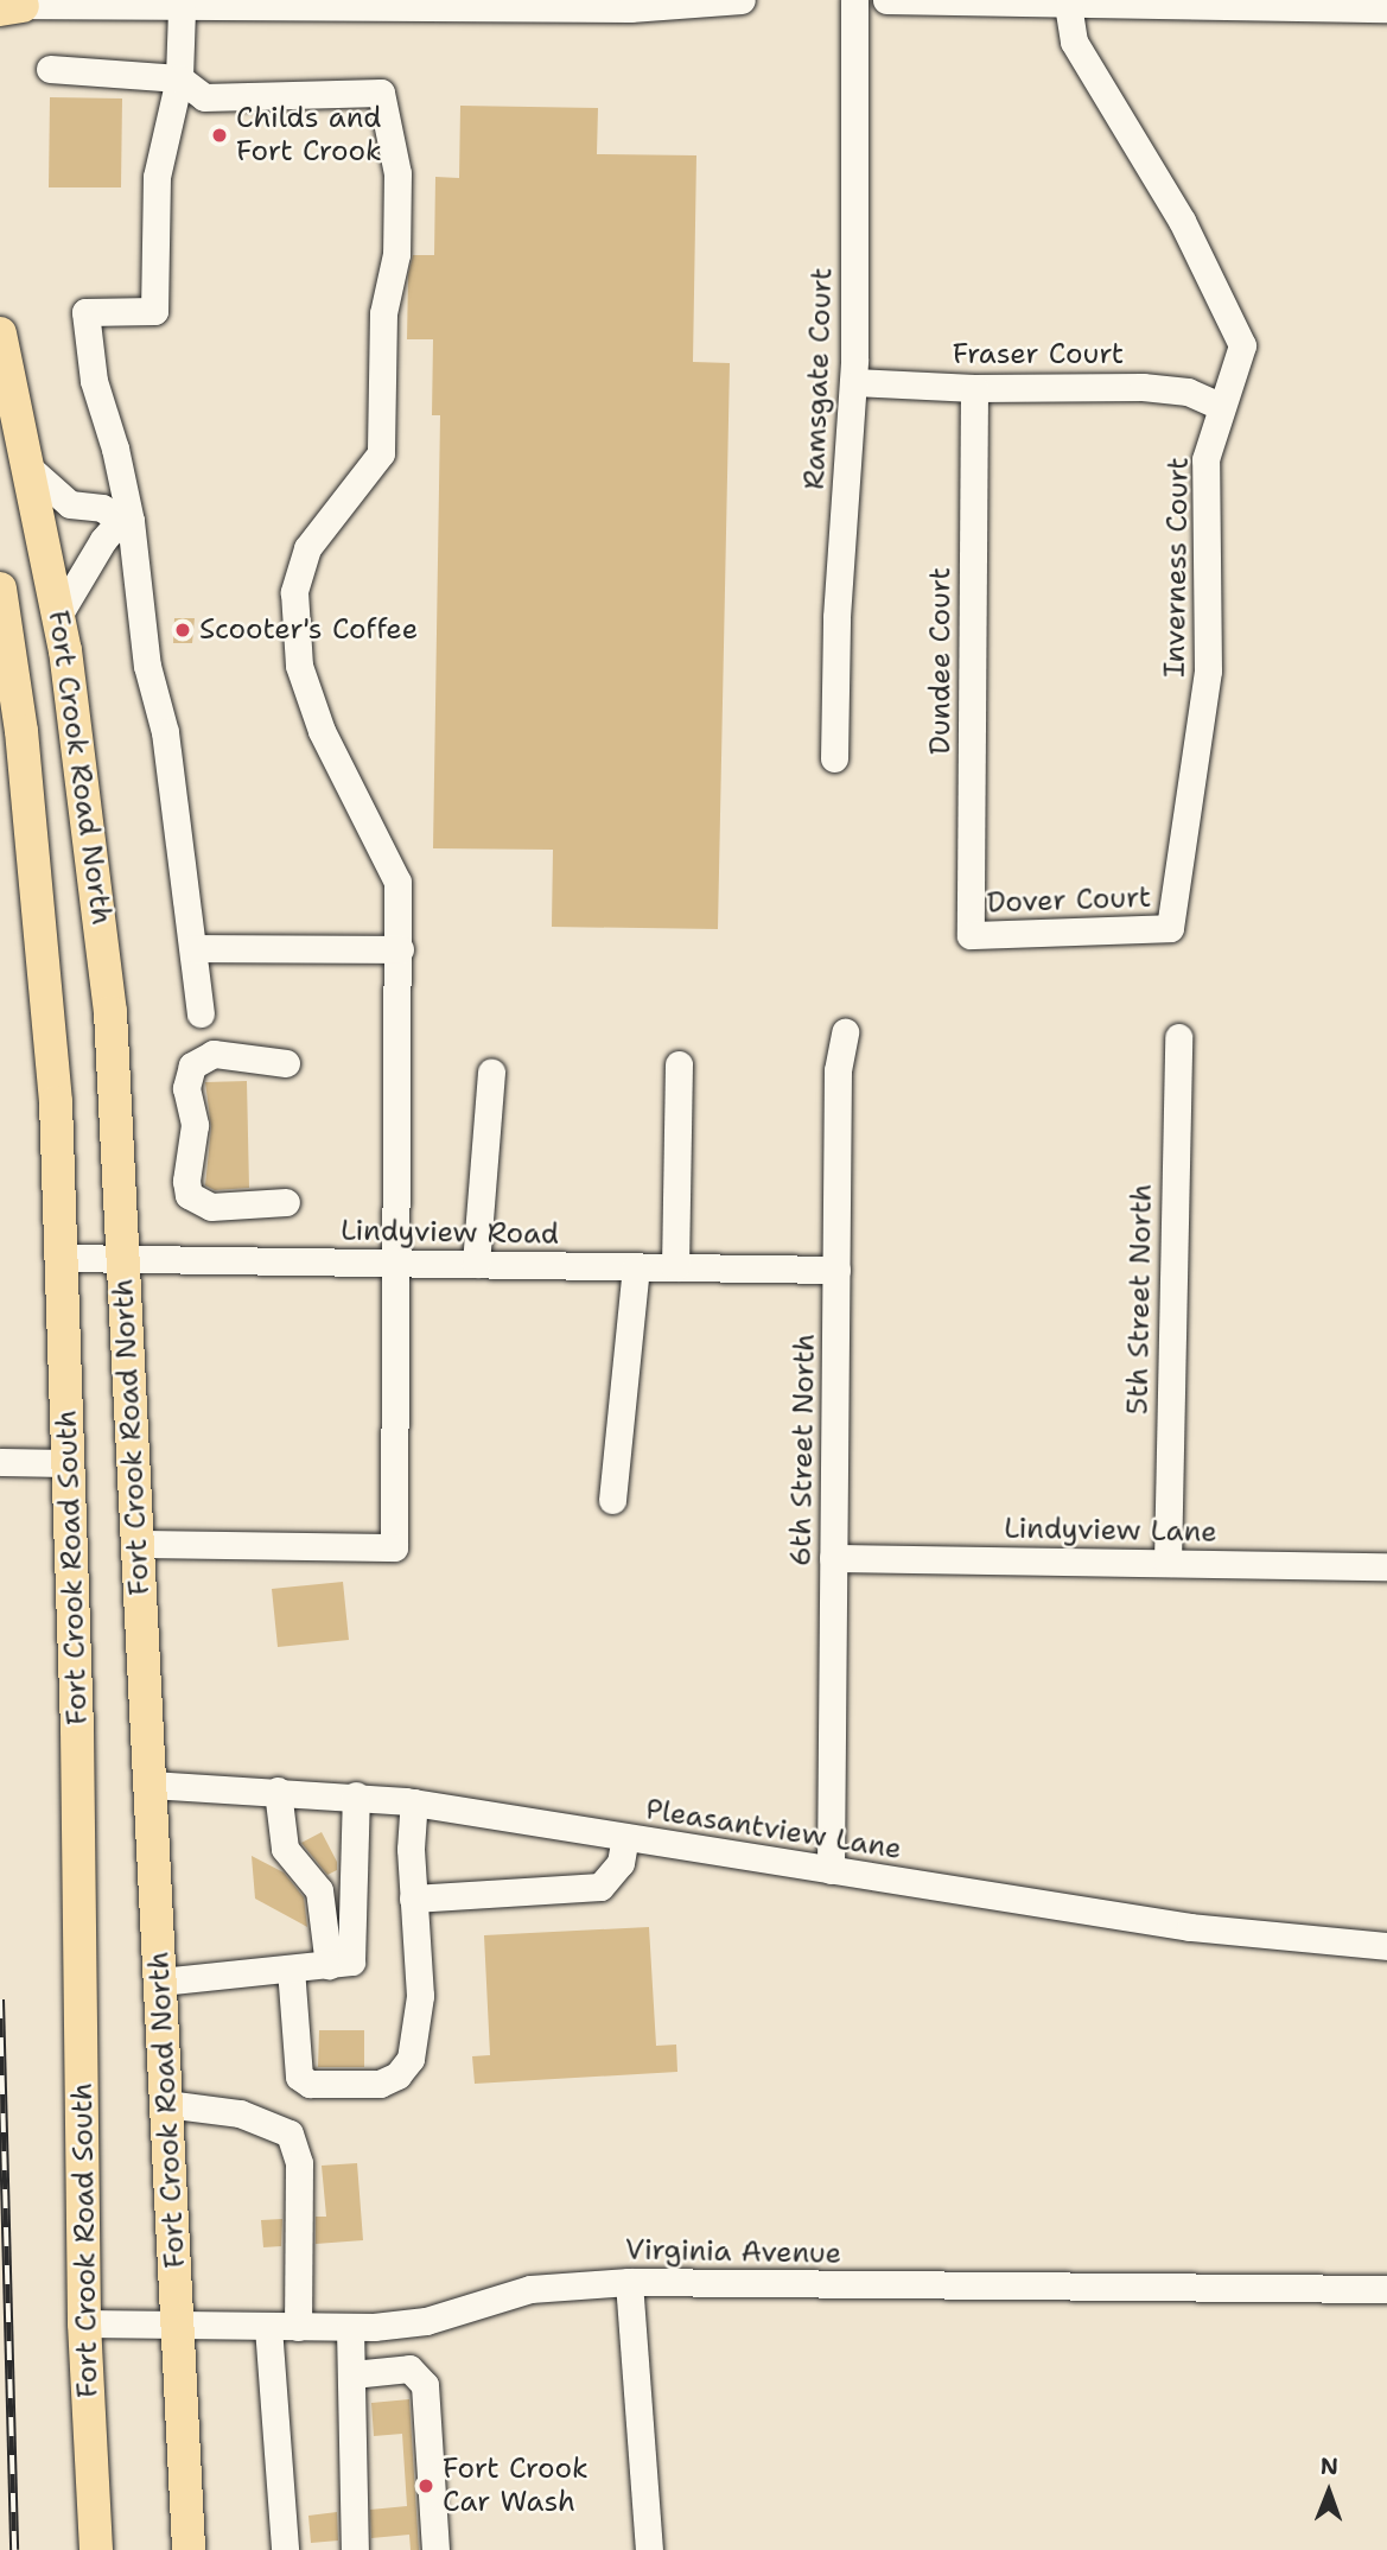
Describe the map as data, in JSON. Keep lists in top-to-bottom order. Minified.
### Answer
{"streets":{"main road":["Fort Crook Road North","Fort Crook Road South"],"street":["Fraser Court","Ramsgate Court","Inverness Court","Dundee Court","Dover Court","Lindyview Road","5th Street North","6th Street North","Lindyview Lane","Pleasantview Lane","Virginia Avenue"]},"crossings":[["Fraser Court","Ramsgate Court"],["Fraser Court","Inverness Court"],["Fraser Court","Dundee Court"],["Inverness Court","Dover Court"],["Dundee Court","Dover Court"],["Fort Crook Road North","Lindyview Road"],["Fort Crook Road North","Pleasantview Lane"],["Fort Crook Road North","Virginia Avenue"],["Lindyview Road","6th Street North"],["Lindyview Road","Fort Crook Road South"],["5th Street North","Lindyview Lane"],["6th Street North","Lindyview Lane"],["6th Street North","Pleasantview Lane"],["Fort Crook Road South","Virginia Avenue"]],"places":["Childs and Fort Crook","Scooter's Coffee","Fort Crook Car Wash"],"north":"top"}
